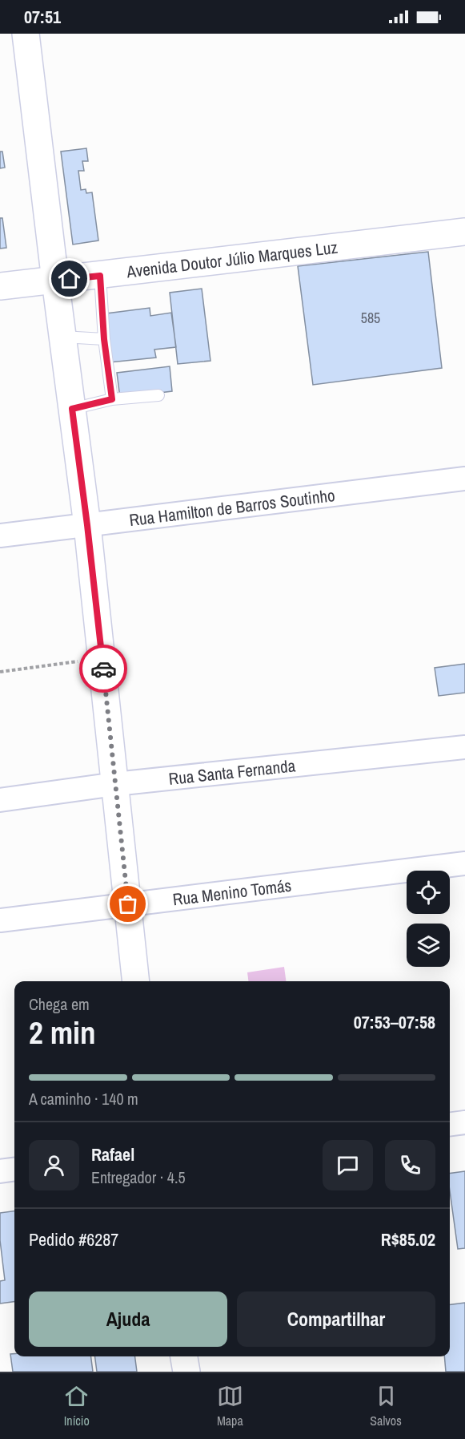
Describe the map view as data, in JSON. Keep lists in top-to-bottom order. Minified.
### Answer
{"streets":{"street":["Avenida Doutor Júlio Marques Luz","Rua Hamilton de Barros Soutinho","Rua Santa Fernanda","Rua Menino Tomás"]},"house_numbers":["585"],"page":{"status":"07:51","heading":["2 min","Chega em","07:53–07:58"],"panel":["Rafael","Entregador · 4.5","Pedido #6287","R$85.02"],"bar":"A caminho · 140 m","buttons":["Ajuda","Compartilhar"],"tabs":["Início","Mapa","Salvos"]}}
